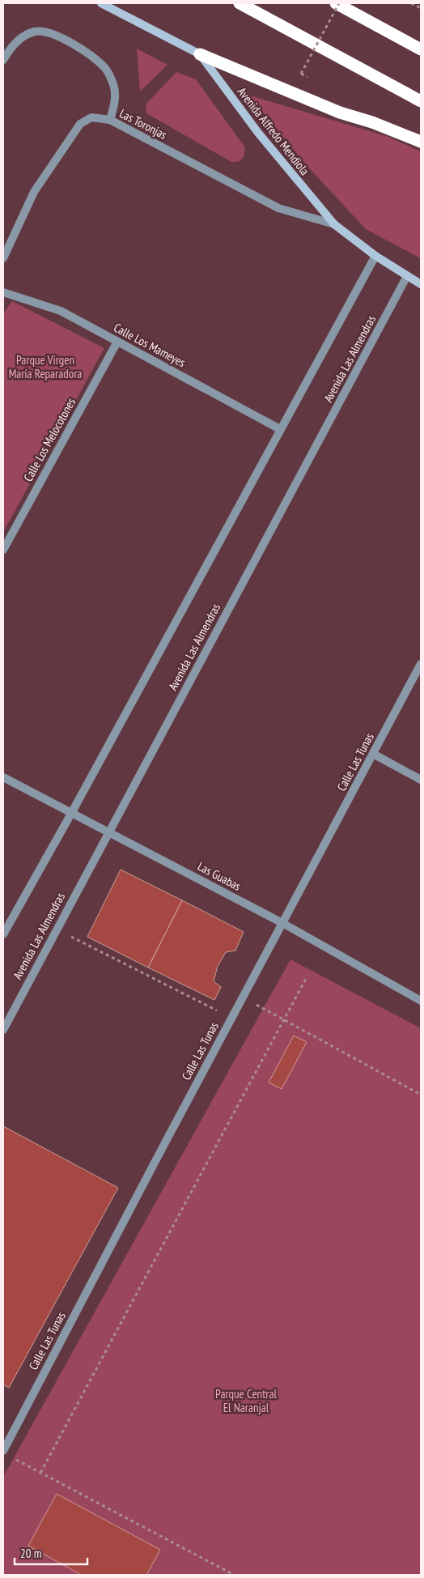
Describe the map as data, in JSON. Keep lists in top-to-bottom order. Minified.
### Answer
{"streets":{"main road":["Avenida Alfredo Mendiola"],"street":["Las Toronjas","Calle Los Mameyes","Avenida Las Almendras","Calle Los Melocotones","Calle Las Tunas","Las Guabas"]},"crossings":[["Las Toronjas","Avenida Alfredo Mendiola"],["Avenida Alfredo Mendiola","Avenida Las Almendras"],["Calle Los Mameyes","Calle Los Melocotones"],["Avenida Las Almendras","Las Guabas"],["Calle Las Tunas","Las Guabas"]],"parks":["Parque Virgen María Reparadora","Parque Central El Naranjal"],"scale_bar":"20 m"}
